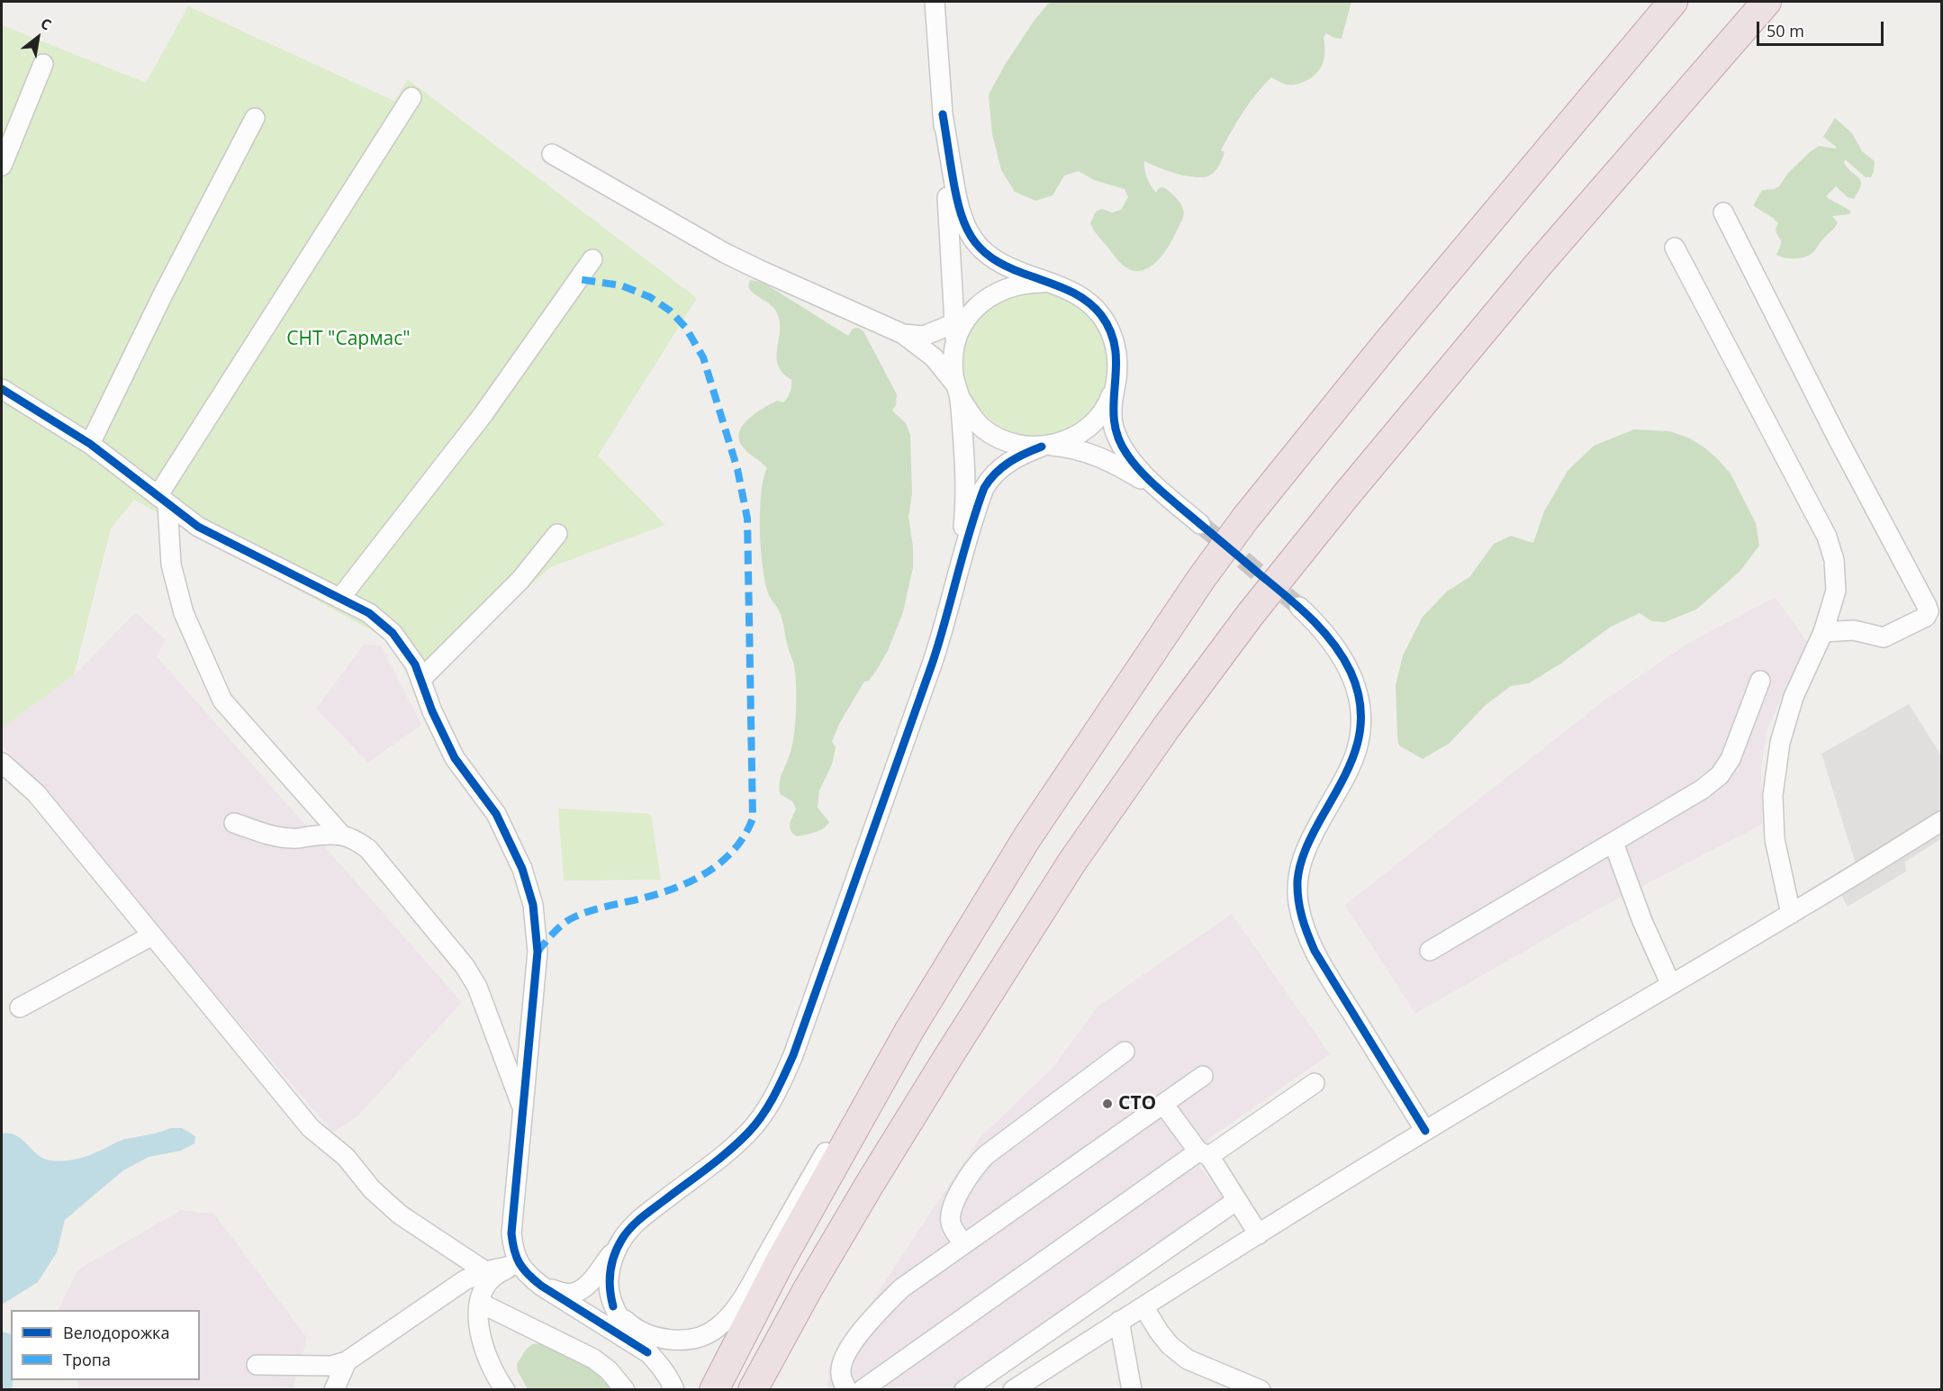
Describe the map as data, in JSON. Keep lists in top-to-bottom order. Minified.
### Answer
{"parks":["СНТ \"Сармас\""],"places":["СТО"],"legend":["Велодорожка","Тропа"],"scale_bar":"50 m","north":"top right"}
